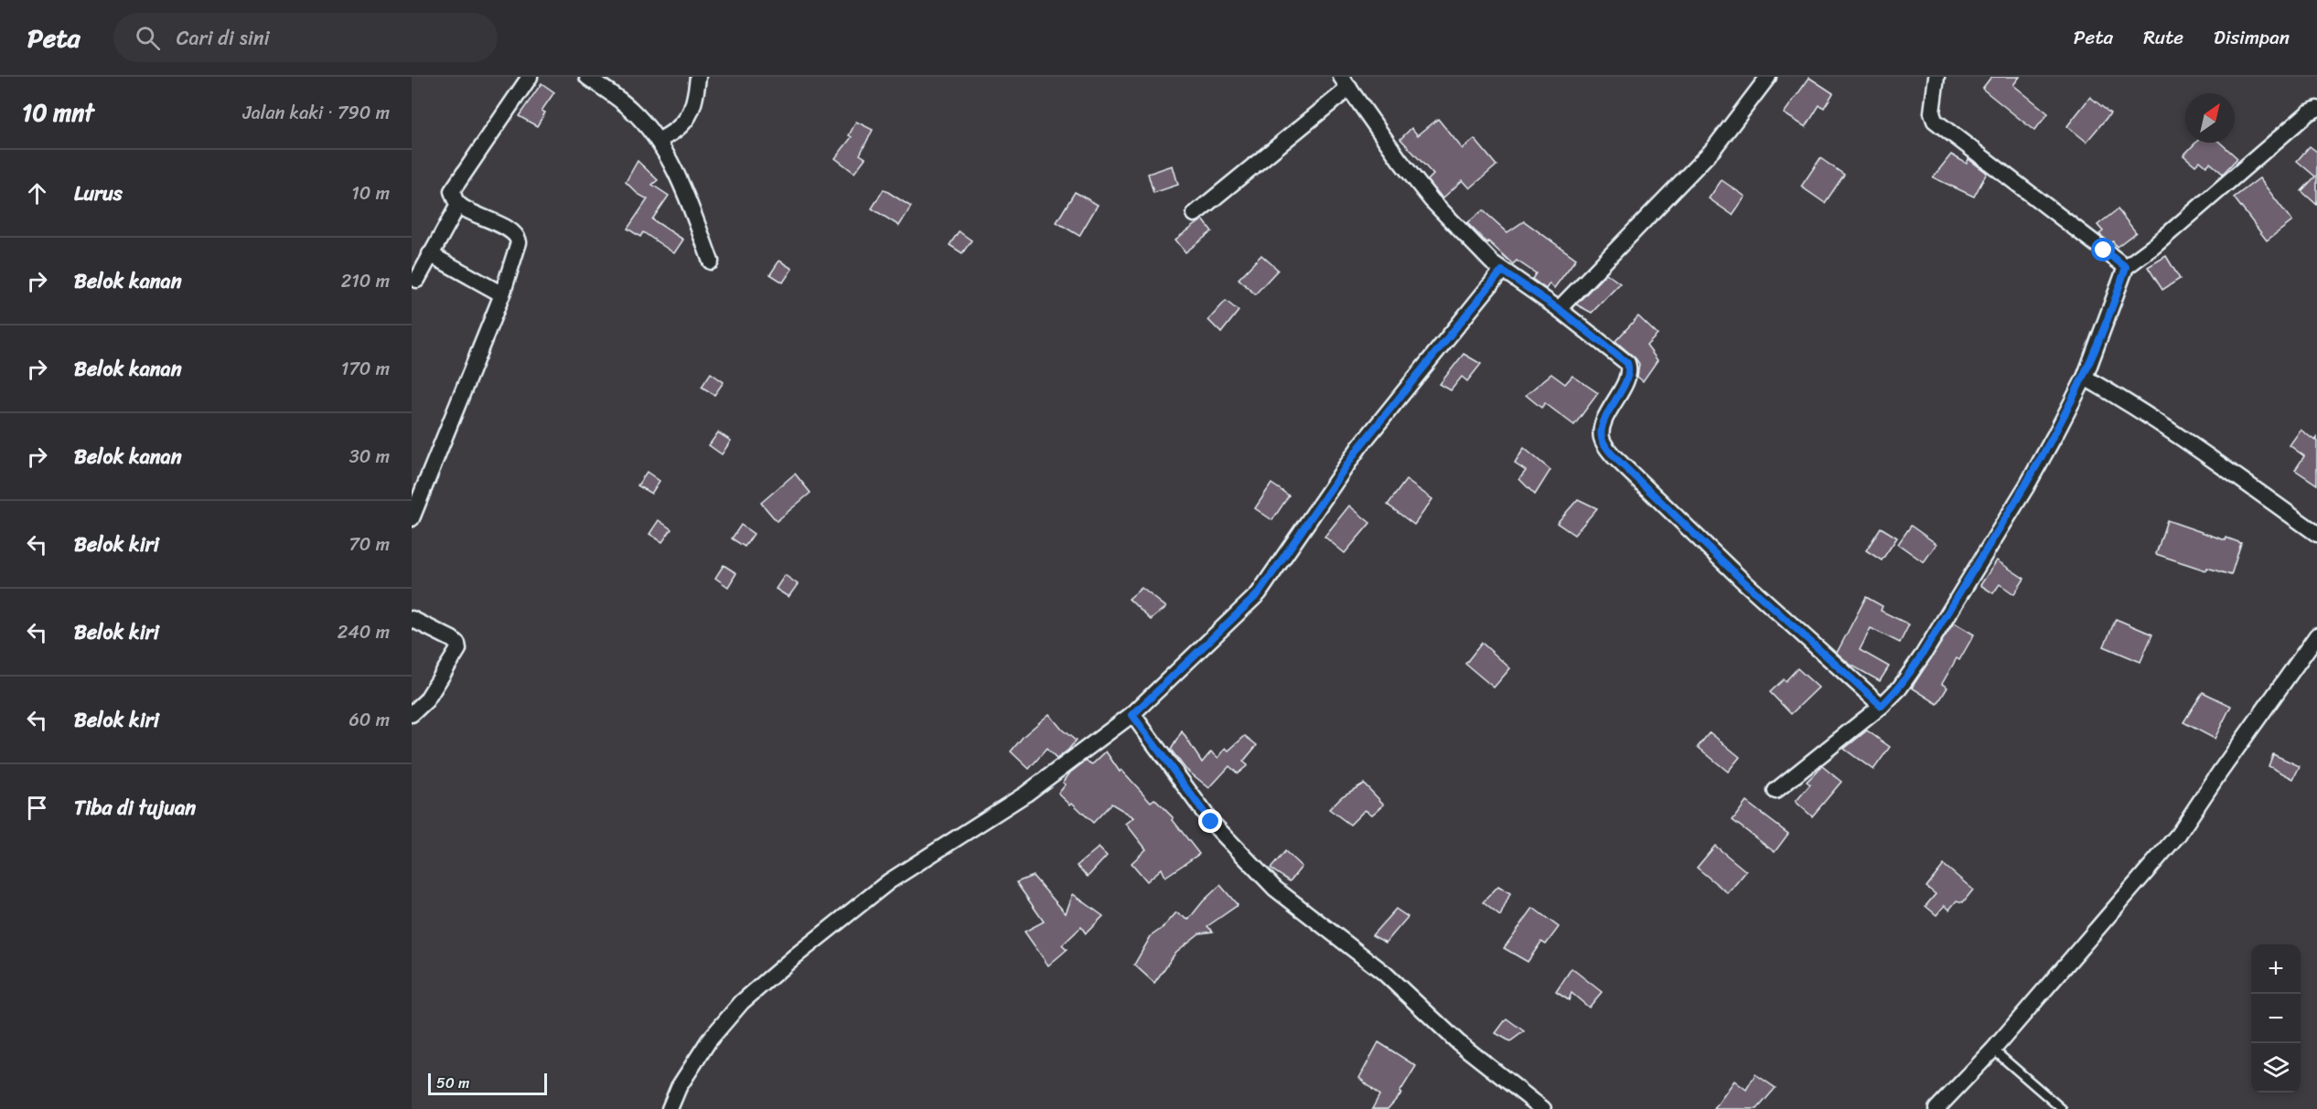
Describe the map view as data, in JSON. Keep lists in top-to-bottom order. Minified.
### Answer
{"scale_bar":"50 m","north":"top right","page":{"header":"Peta","search":"Cari di sini","nav":["Peta","Rute","Disimpan"],"heading":["10 mnt","Jalan kaki · 790 m"],"list":[["Lurus","10 m"],["Belok kanan","210 m"],["Belok kanan","170 m"],["Belok kanan","30 m"],["Belok kiri","70 m"],["Belok kiri","240 m"],["Belok kiri","60 m"],"Tiba di tujuan"],"map_buttons":["+","−"],"scale":"50 m"}}
